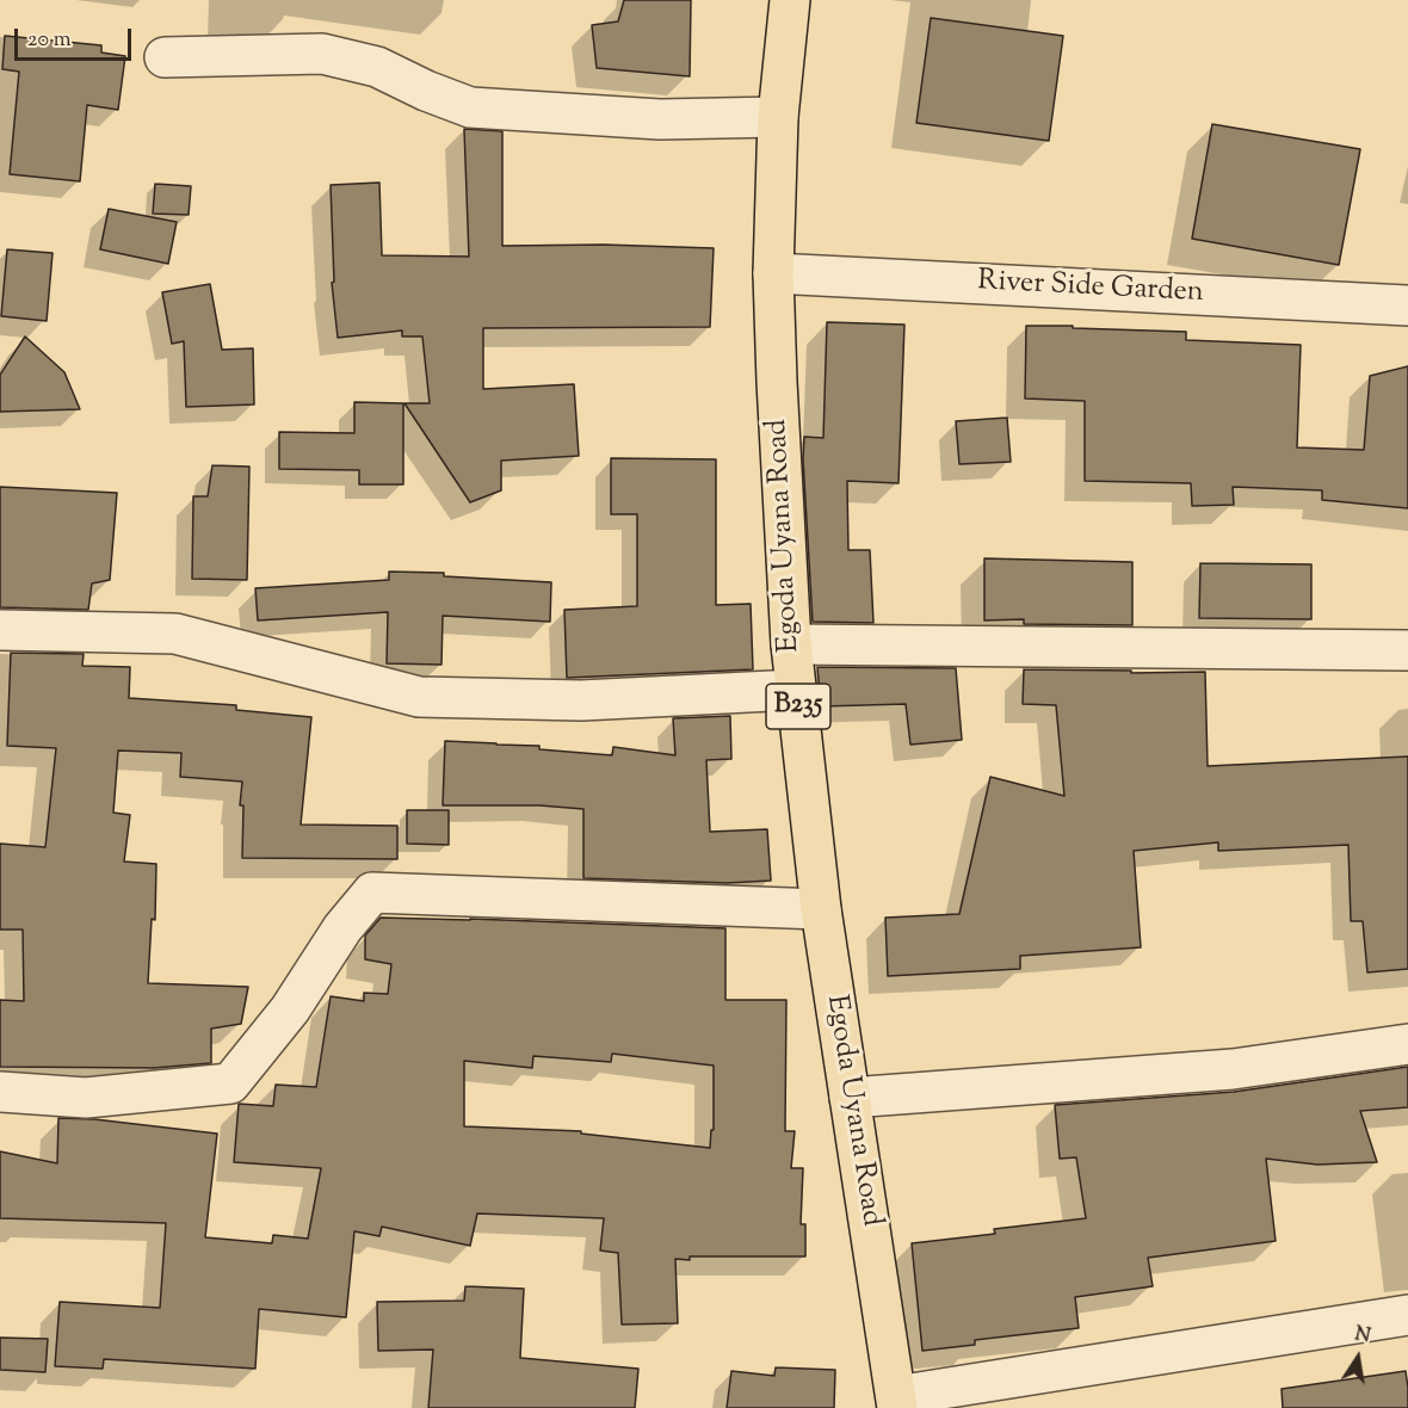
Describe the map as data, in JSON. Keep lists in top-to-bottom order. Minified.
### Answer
{"streets":{"main road":["Egoda Uyana Road","B235"],"street":["River Side Garden"]},"crossings":[["River Side Garden","Egoda Uyana Road"]],"scale_bar":"20 m","north":"top"}
